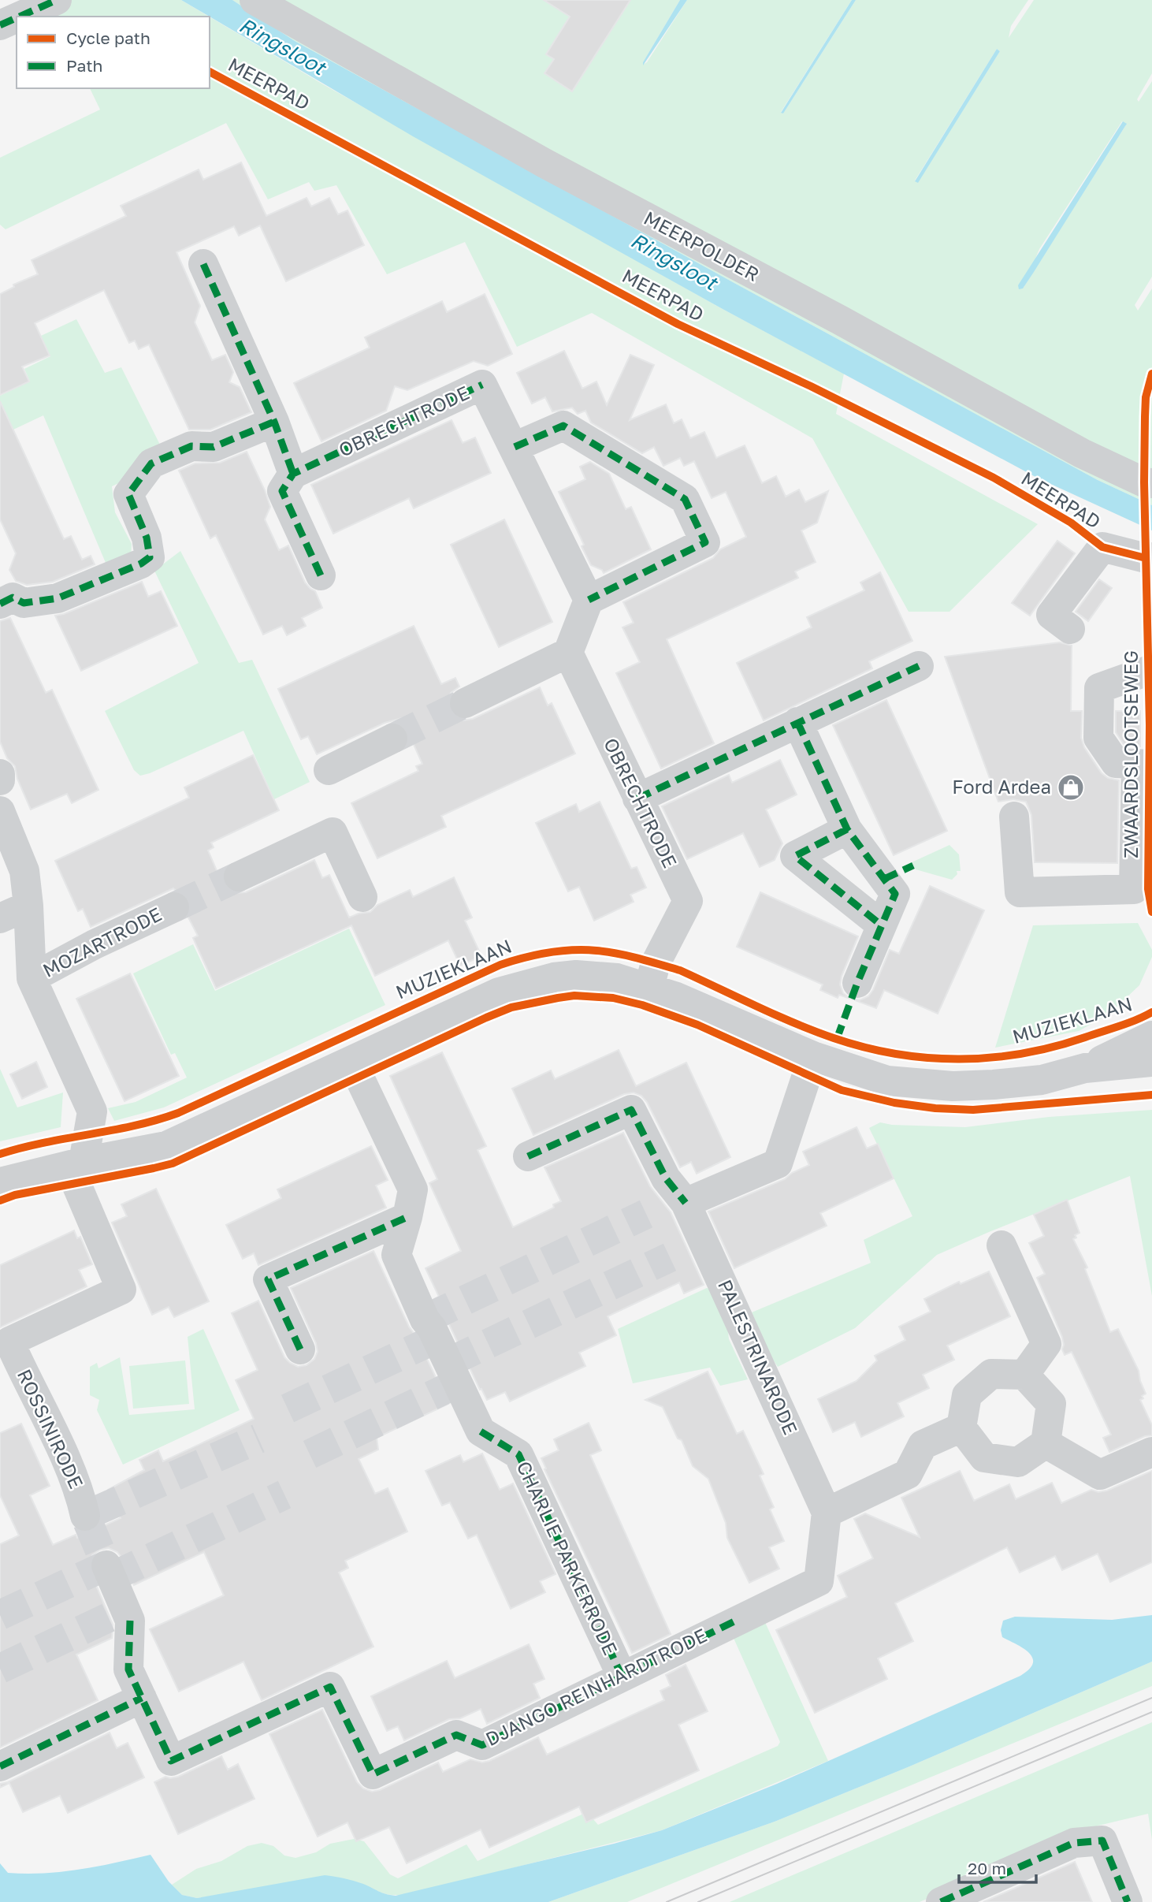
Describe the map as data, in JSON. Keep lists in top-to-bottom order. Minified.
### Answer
{"streets":{"street":["MEERPOLDER","OBRECHTRODE","MOZARTRODE","MUZIEKLAAN","PALESTRINARODE","ROSSINIRODE","CHARLIE PARKERRODE","DJANGO REINHARDTRODE"],"cycle path":["MEERPAD","ZWAARDSLOOTSEWEG"]},"crossings":[["OBRECHTRODE","MUZIEKLAAN"],["MUZIEKLAAN","ROSSINIRODE"],["MUZIEKLAAN","CHARLIE PARKERRODE"],["PALESTRINARODE","DJANGO REINHARDTRODE"],["CHARLIE PARKERRODE","DJANGO REINHARDTRODE"]],"water":["Ringsloot"],"places":{"shop":["Ford Ardea"]},"legend":["Cycle path","Path"],"scale_bar":"20 m"}
